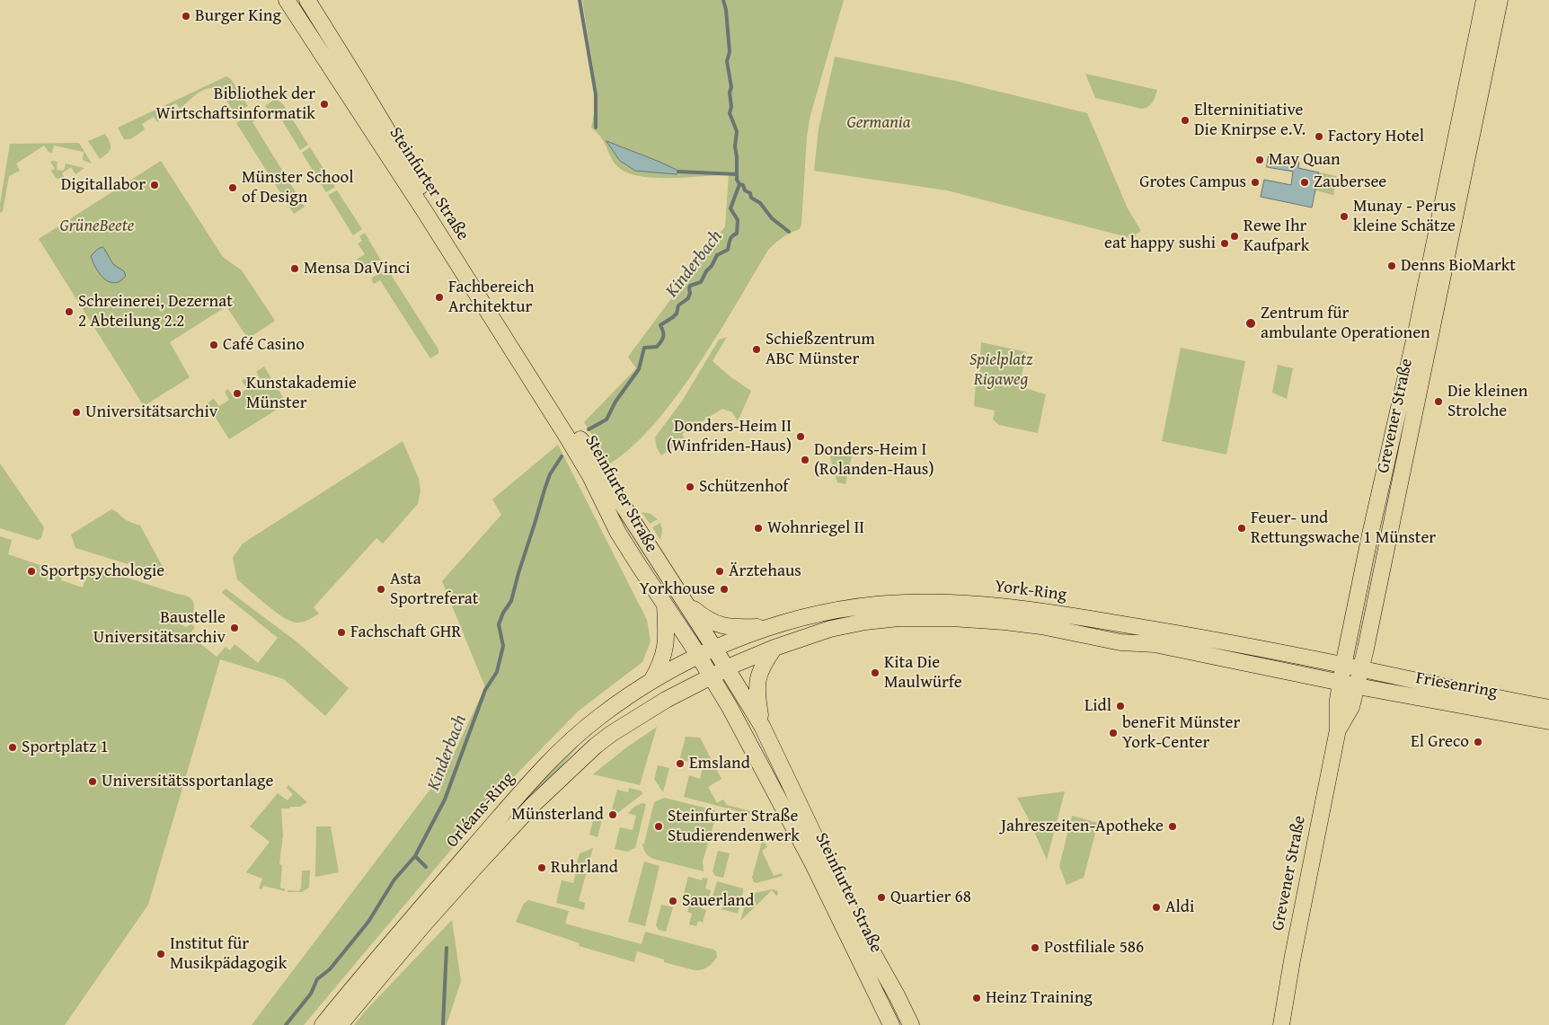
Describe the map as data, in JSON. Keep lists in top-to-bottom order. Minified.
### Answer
{"streets":{"main road":["Steinfurter Straße","Grevener Straße","York-Ring","Friesenring","Orléans-Ring"]},"crossings":[["Steinfurter Straße","York-Ring"],["Steinfurter Straße","Orléans-Ring"],["Grevener Straße","York-Ring"],["Grevener Straße","Friesenring"],["York-Ring","Friesenring"],["York-Ring","Orléans-Ring"]],"water":["Kinderbach"],"parks":["Germania","GrüneBeete","Spielplatz Rigaweg"],"places":["Burger King","Bibliothek der Wirtschaftsinformatik","Elterninitiative Die Knirpse e.V.","Factory Hotel","May Quan","Grotes Campus","Zaubersee","Digitallabor","Münster School of Design","Munay - Perus kleine Schätze","Rewe Ihr Kaufpark","eat happy sushi","Denns BioMarkt","Mensa DaVinci","Fachbereich Architektur","Schreinerei, Dezernat 2 Abteilung 2.2","Zentrum für ambulante Operationen","Café Casino","Schießzentrum ABC Münster","Kunstakademie Münster","Die kleinen Strolche","Universitätsarchiv","Donders-Heim II (Winfriden-Haus)","Donders-Heim I (Rolanden-Haus)","Schützenhof","Wohnriegel II","Feuer- und Rettungswache 1 Münster","Sportpsychologie","Ärztehaus","Asta Sportreferat","Yorkhouse","Baustelle Universitätsarchiv","Fachschaft GHR","Kita Die Maulwürfe","Lidl","beneFit Münster York-Center","El Greco","Sportplatz 1","Emsland","Universitätssportanlage","Münsterland","Steinfurter Straße Studierendenwerk","Jahreszeiten-Apotheke","Ruhrland","Quartier 68","Sauerland","Aldi","Postfiliale 586","Institut für Musikpädagogik","Heinz Training"]}
